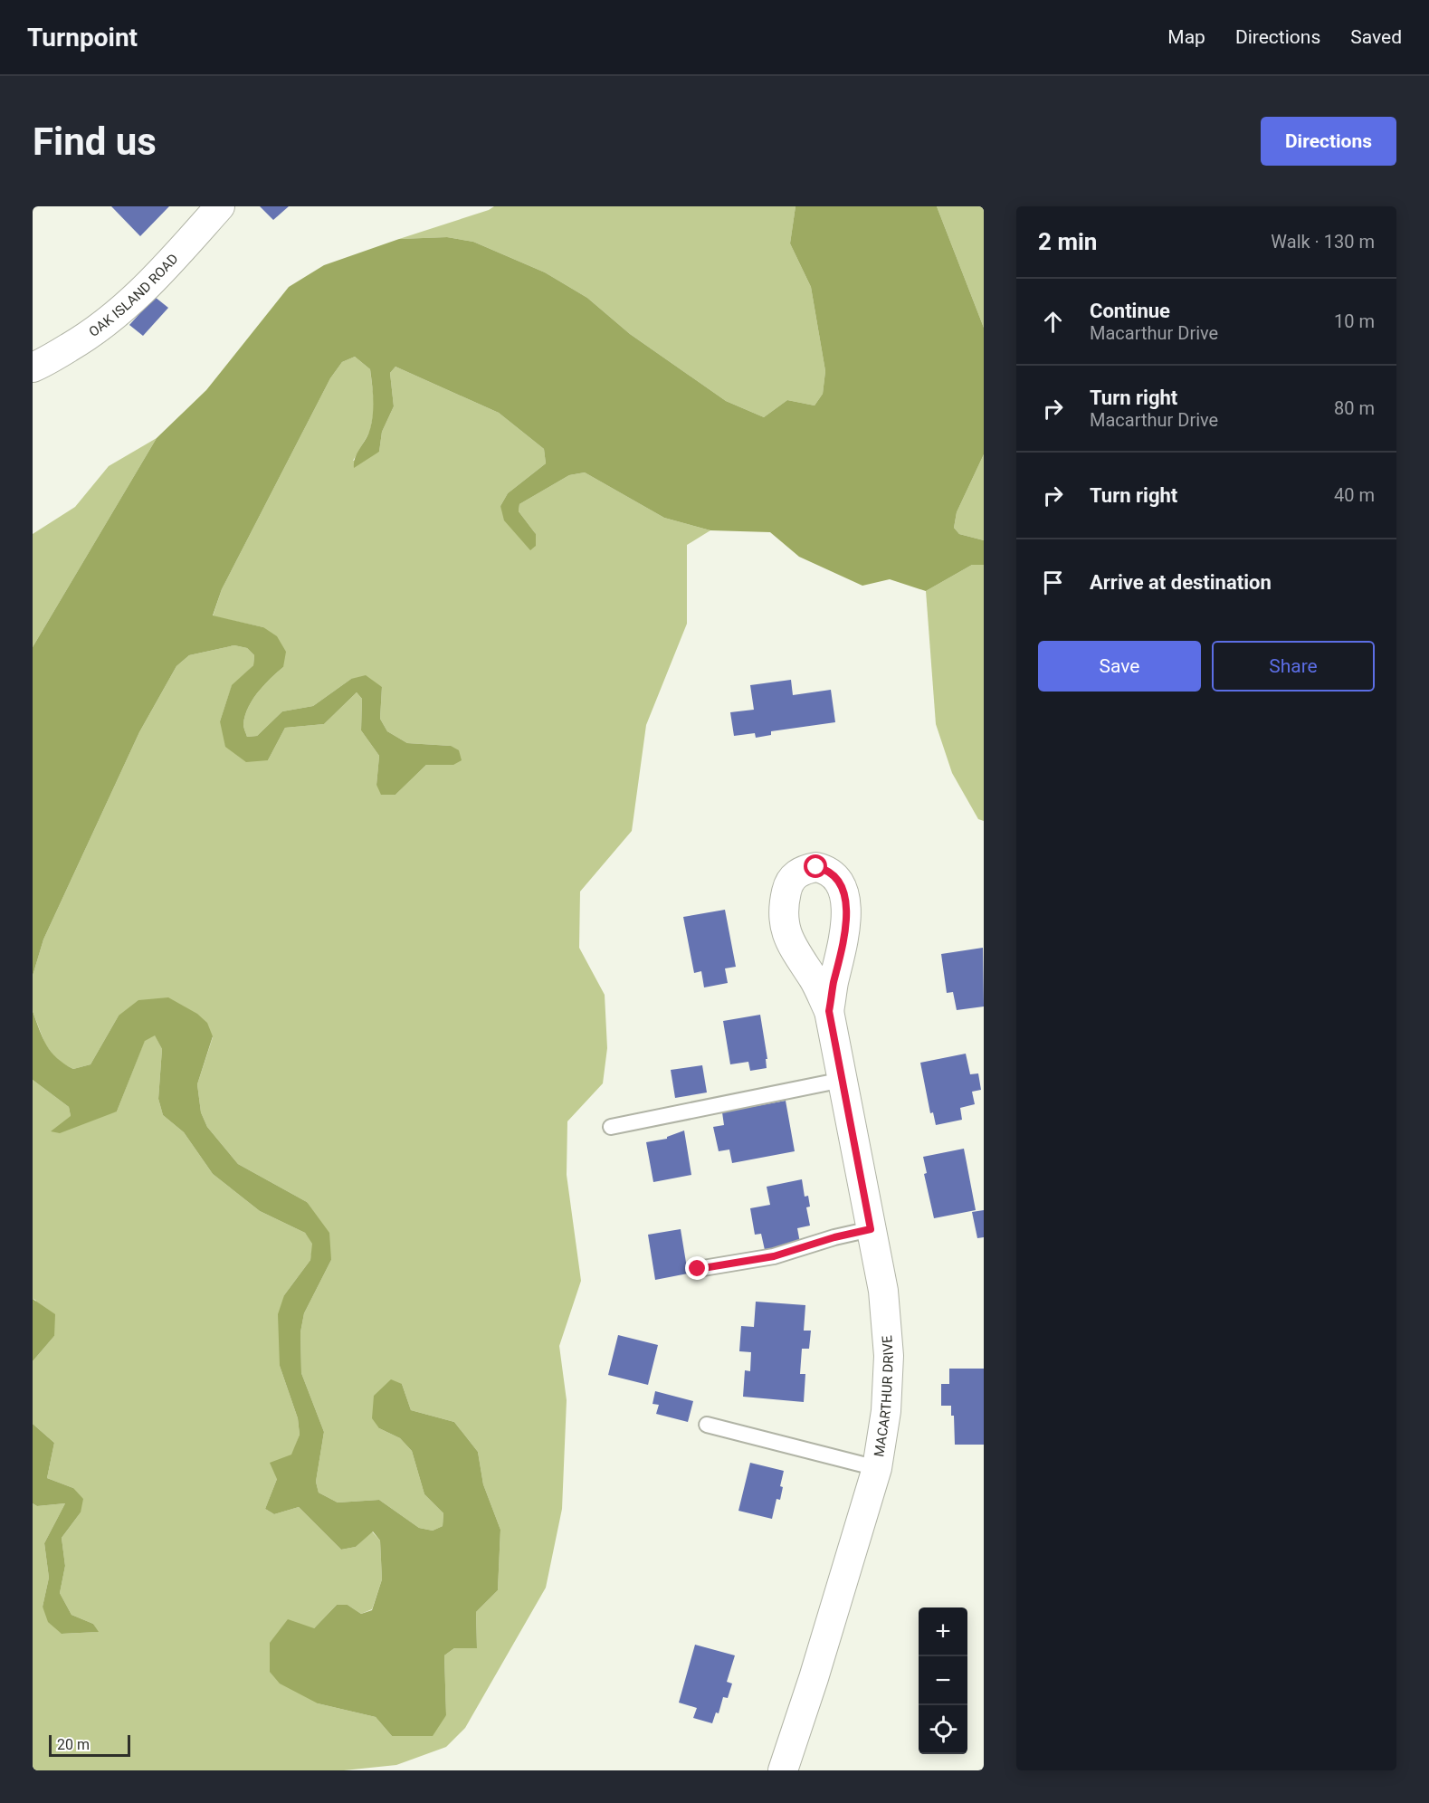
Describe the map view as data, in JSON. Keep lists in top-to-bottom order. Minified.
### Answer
{"streets":{"street":["OAK ISLAND ROAD","MACARTHUR DRIVE"]},"scale_bar":"20 m","page":{"header":"Turnpoint","nav":["Map","Directions","Saved"],"buttons":["Directions",["Save","Share"]],"title":"Find us","heading":["2 min","Walk · 130 m"],"list":[["Continue","Macarthur Drive","10 m"],["Turn right","Macarthur Drive","80 m"],["Turn right","40 m"],"Arrive at destination"],"map_buttons":["+","−"],"scale":"20 m"}}
